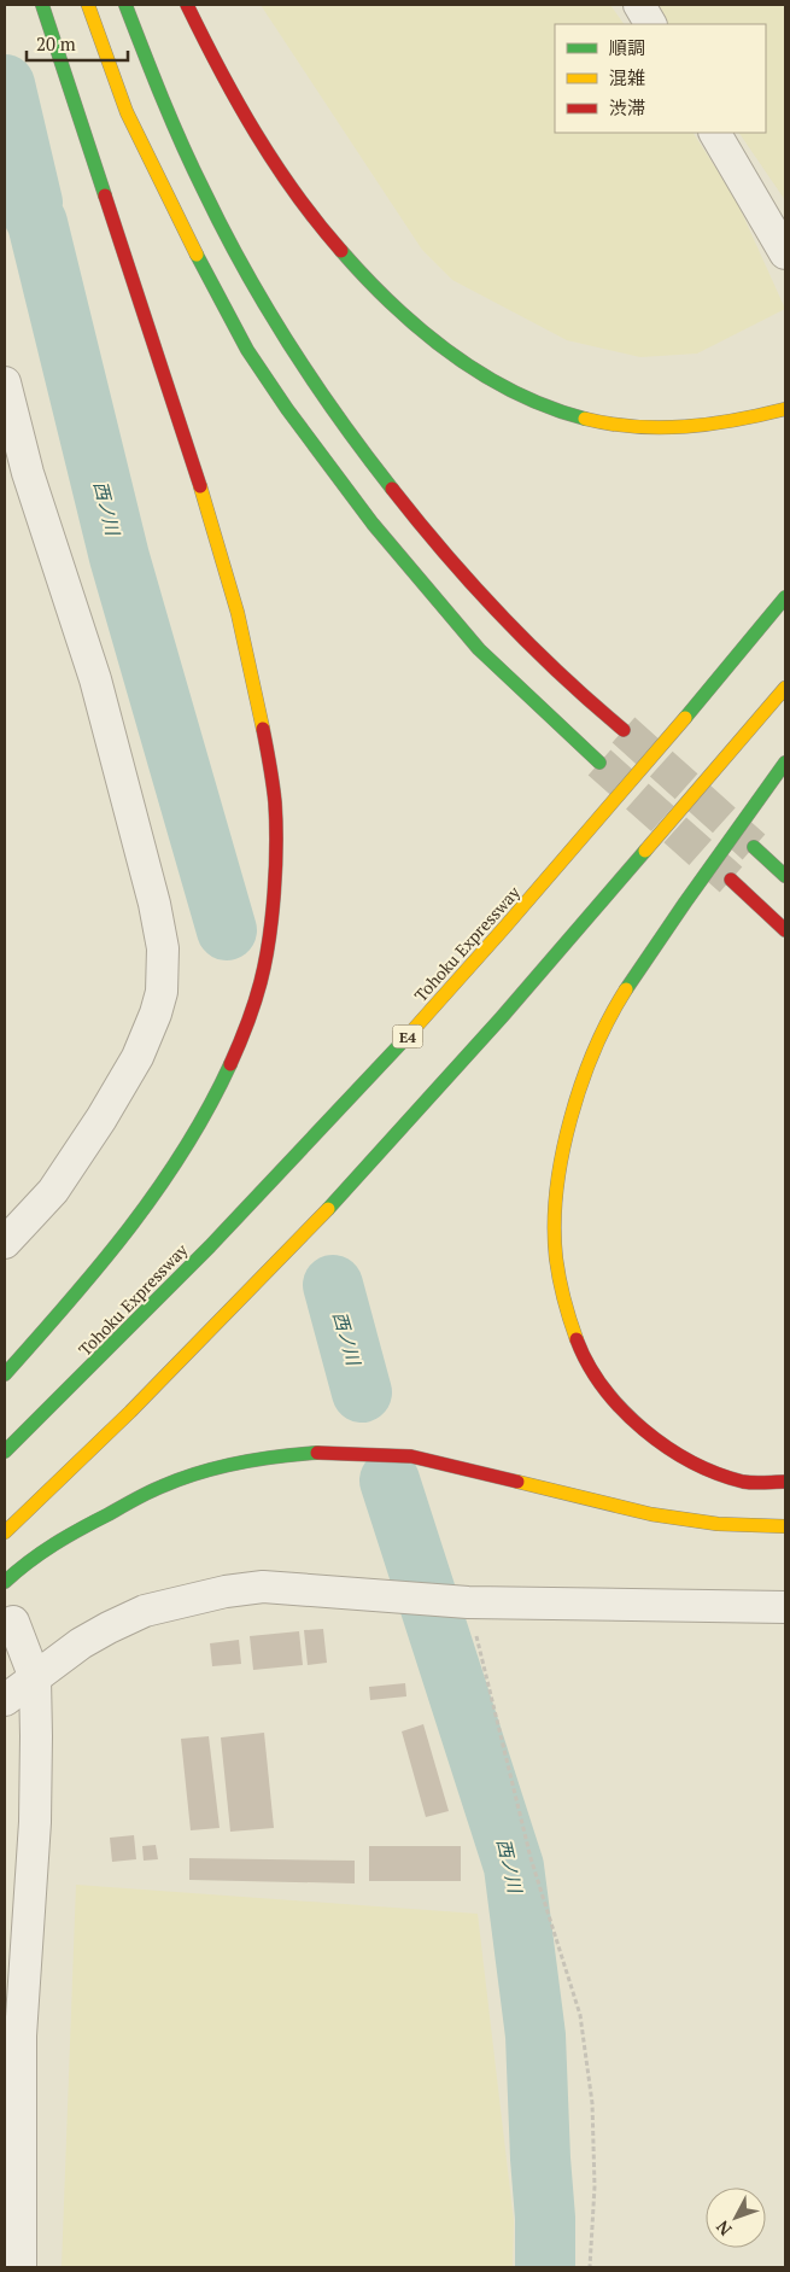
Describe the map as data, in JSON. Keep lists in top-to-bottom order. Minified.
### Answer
{"streets":{"highway":["Tohoku Expressway","E4"]},"water":["西ノ川"],"legend":["順調","混雑","渋滞"],"scale_bar":"20 m","north":"bottom left"}
